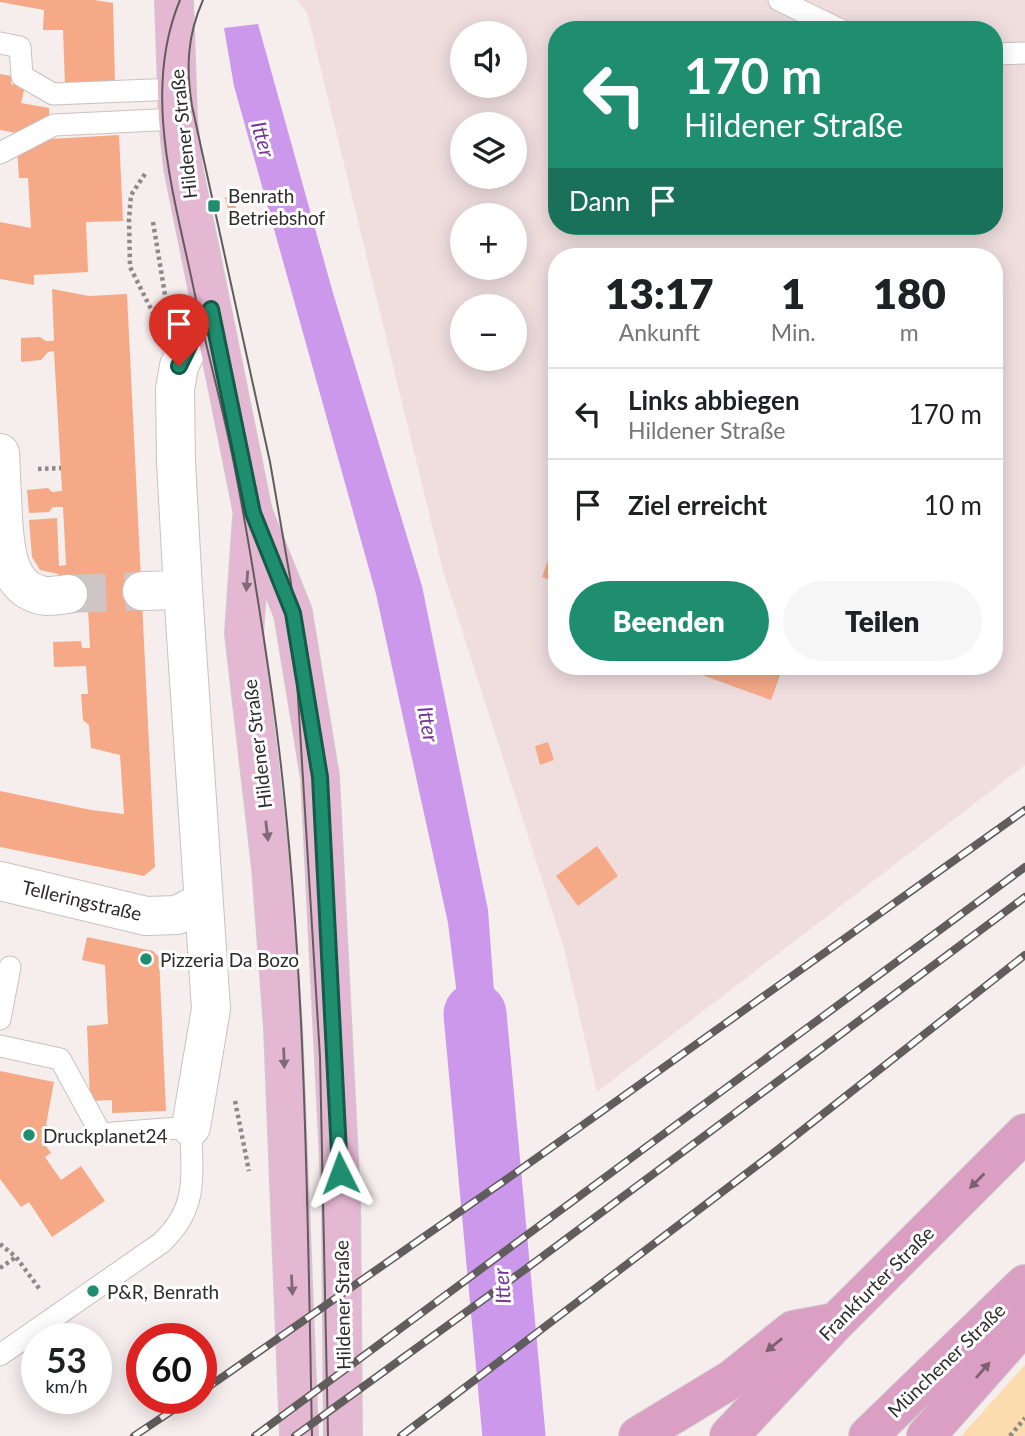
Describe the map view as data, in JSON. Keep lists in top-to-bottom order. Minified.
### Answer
{"streets":{"highway":["Frankfurter Straße","Münchener Straße"],"main road":["Hildener Straße"],"street":["Telleringstraße"]},"water":["Itter"],"places":{"transit":["Benrath Betriebshof"],"other":["Pizzeria Da Bozo","Druckplanet24","P&R, Benrath"]},"page":{"map_buttons":["+","−"],"turn":["170 m","Hildener Straße"],"then":"Dann","eta":["13:17","Ankunft","1","Min.","180","m"],"list":[{"name":"Links abbiegen","note":"Hildener Straße","value":"170 m"},{"name":"Ziel erreicht","value":"10 m"}],"buttons":["Beenden","Teilen"],"speed":"53 km/h","limit":"60"}}
